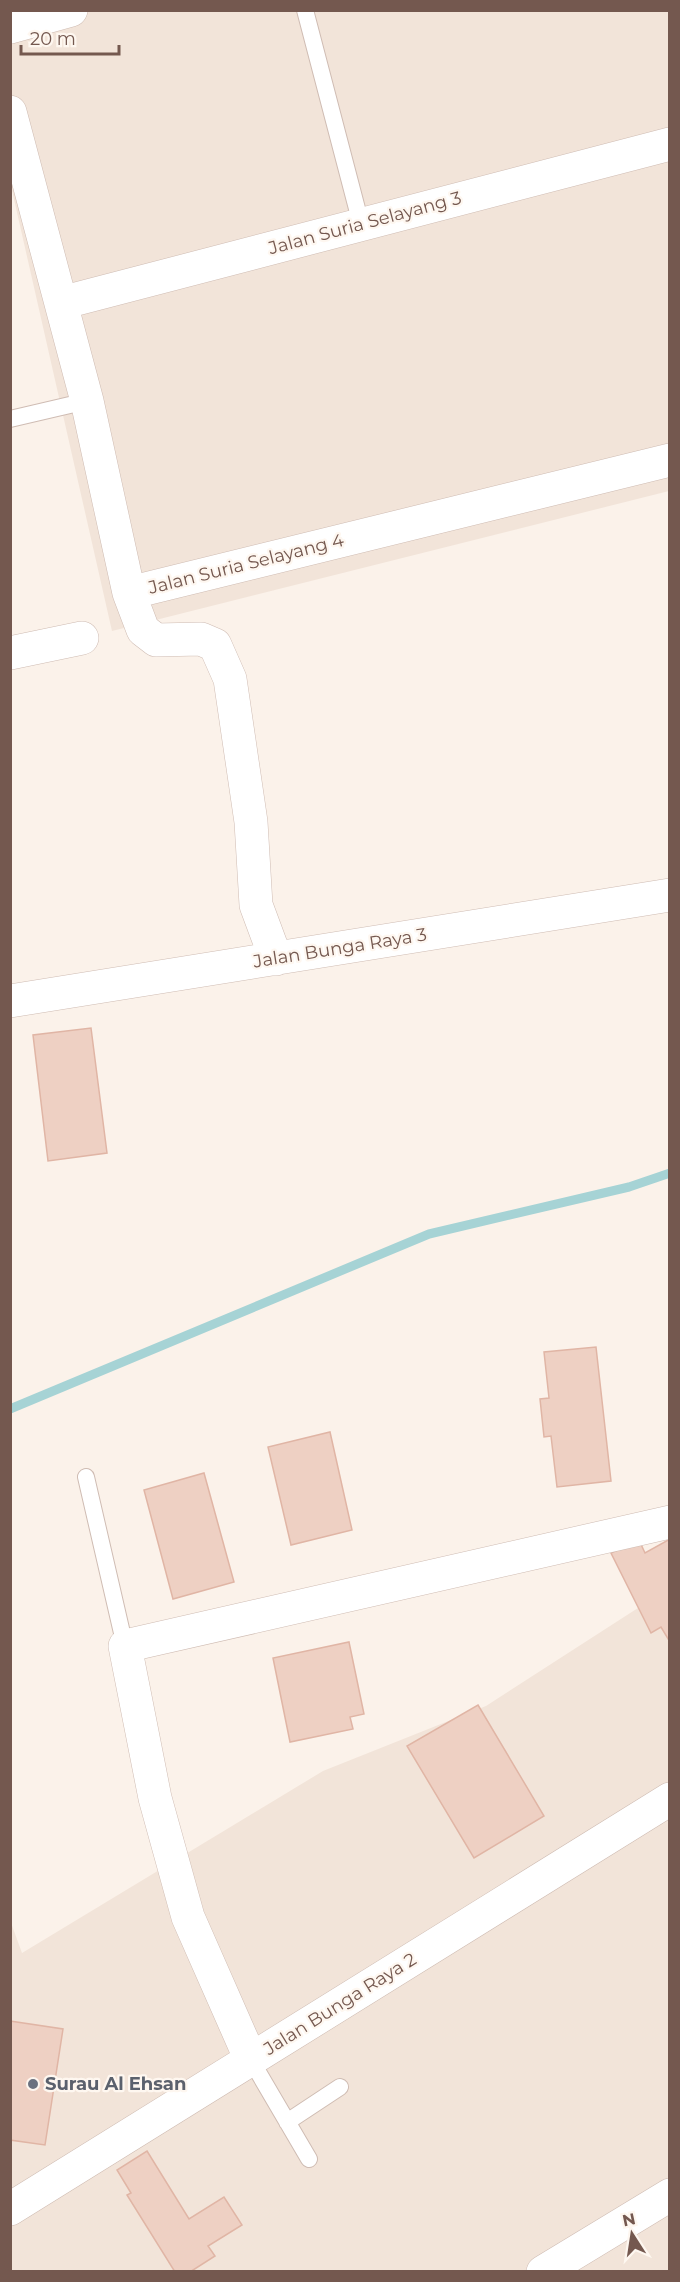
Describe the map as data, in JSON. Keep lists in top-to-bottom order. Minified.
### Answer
{"streets":{"street":["Jalan Suria Selayang 3","Jalan Suria Selayang 4","Jalan Bunga Raya 3","Jalan Bunga Raya 2"]},"crossings":[["Jalan Suria Selayang 3","Jalan Suria Selayang 4"]],"places":["Surau Al Ehsan"],"scale_bar":"20 m","north":"top"}
